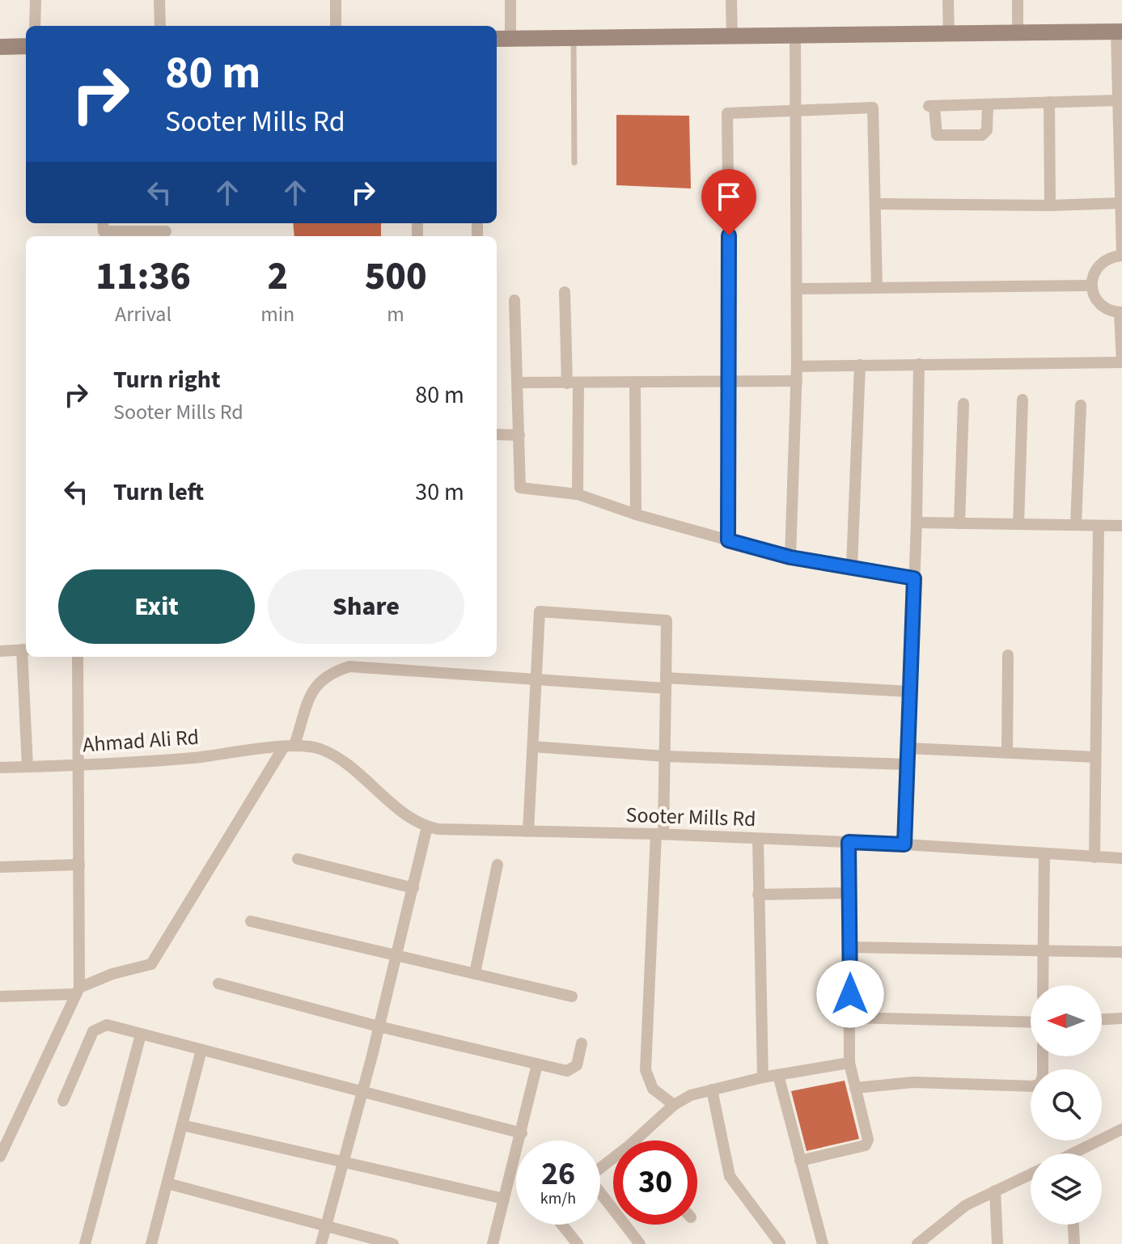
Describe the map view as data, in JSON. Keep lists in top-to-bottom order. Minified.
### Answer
{"streets":{"street":["Ahmad Ali Rd","Sooter Mills Rd"]},"north":"left","page":{"turn":["80 m","Sooter Mills Rd"],"eta":["11:36","Arrival","2","min","500","m"],"list":[{"name":"Turn right","note":"Sooter Mills Rd","value":"80 m"},{"name":"Turn left","value":"30 m"}],"buttons":["Exit","Share"],"speed":"26 km/h","limit":"30"}}
